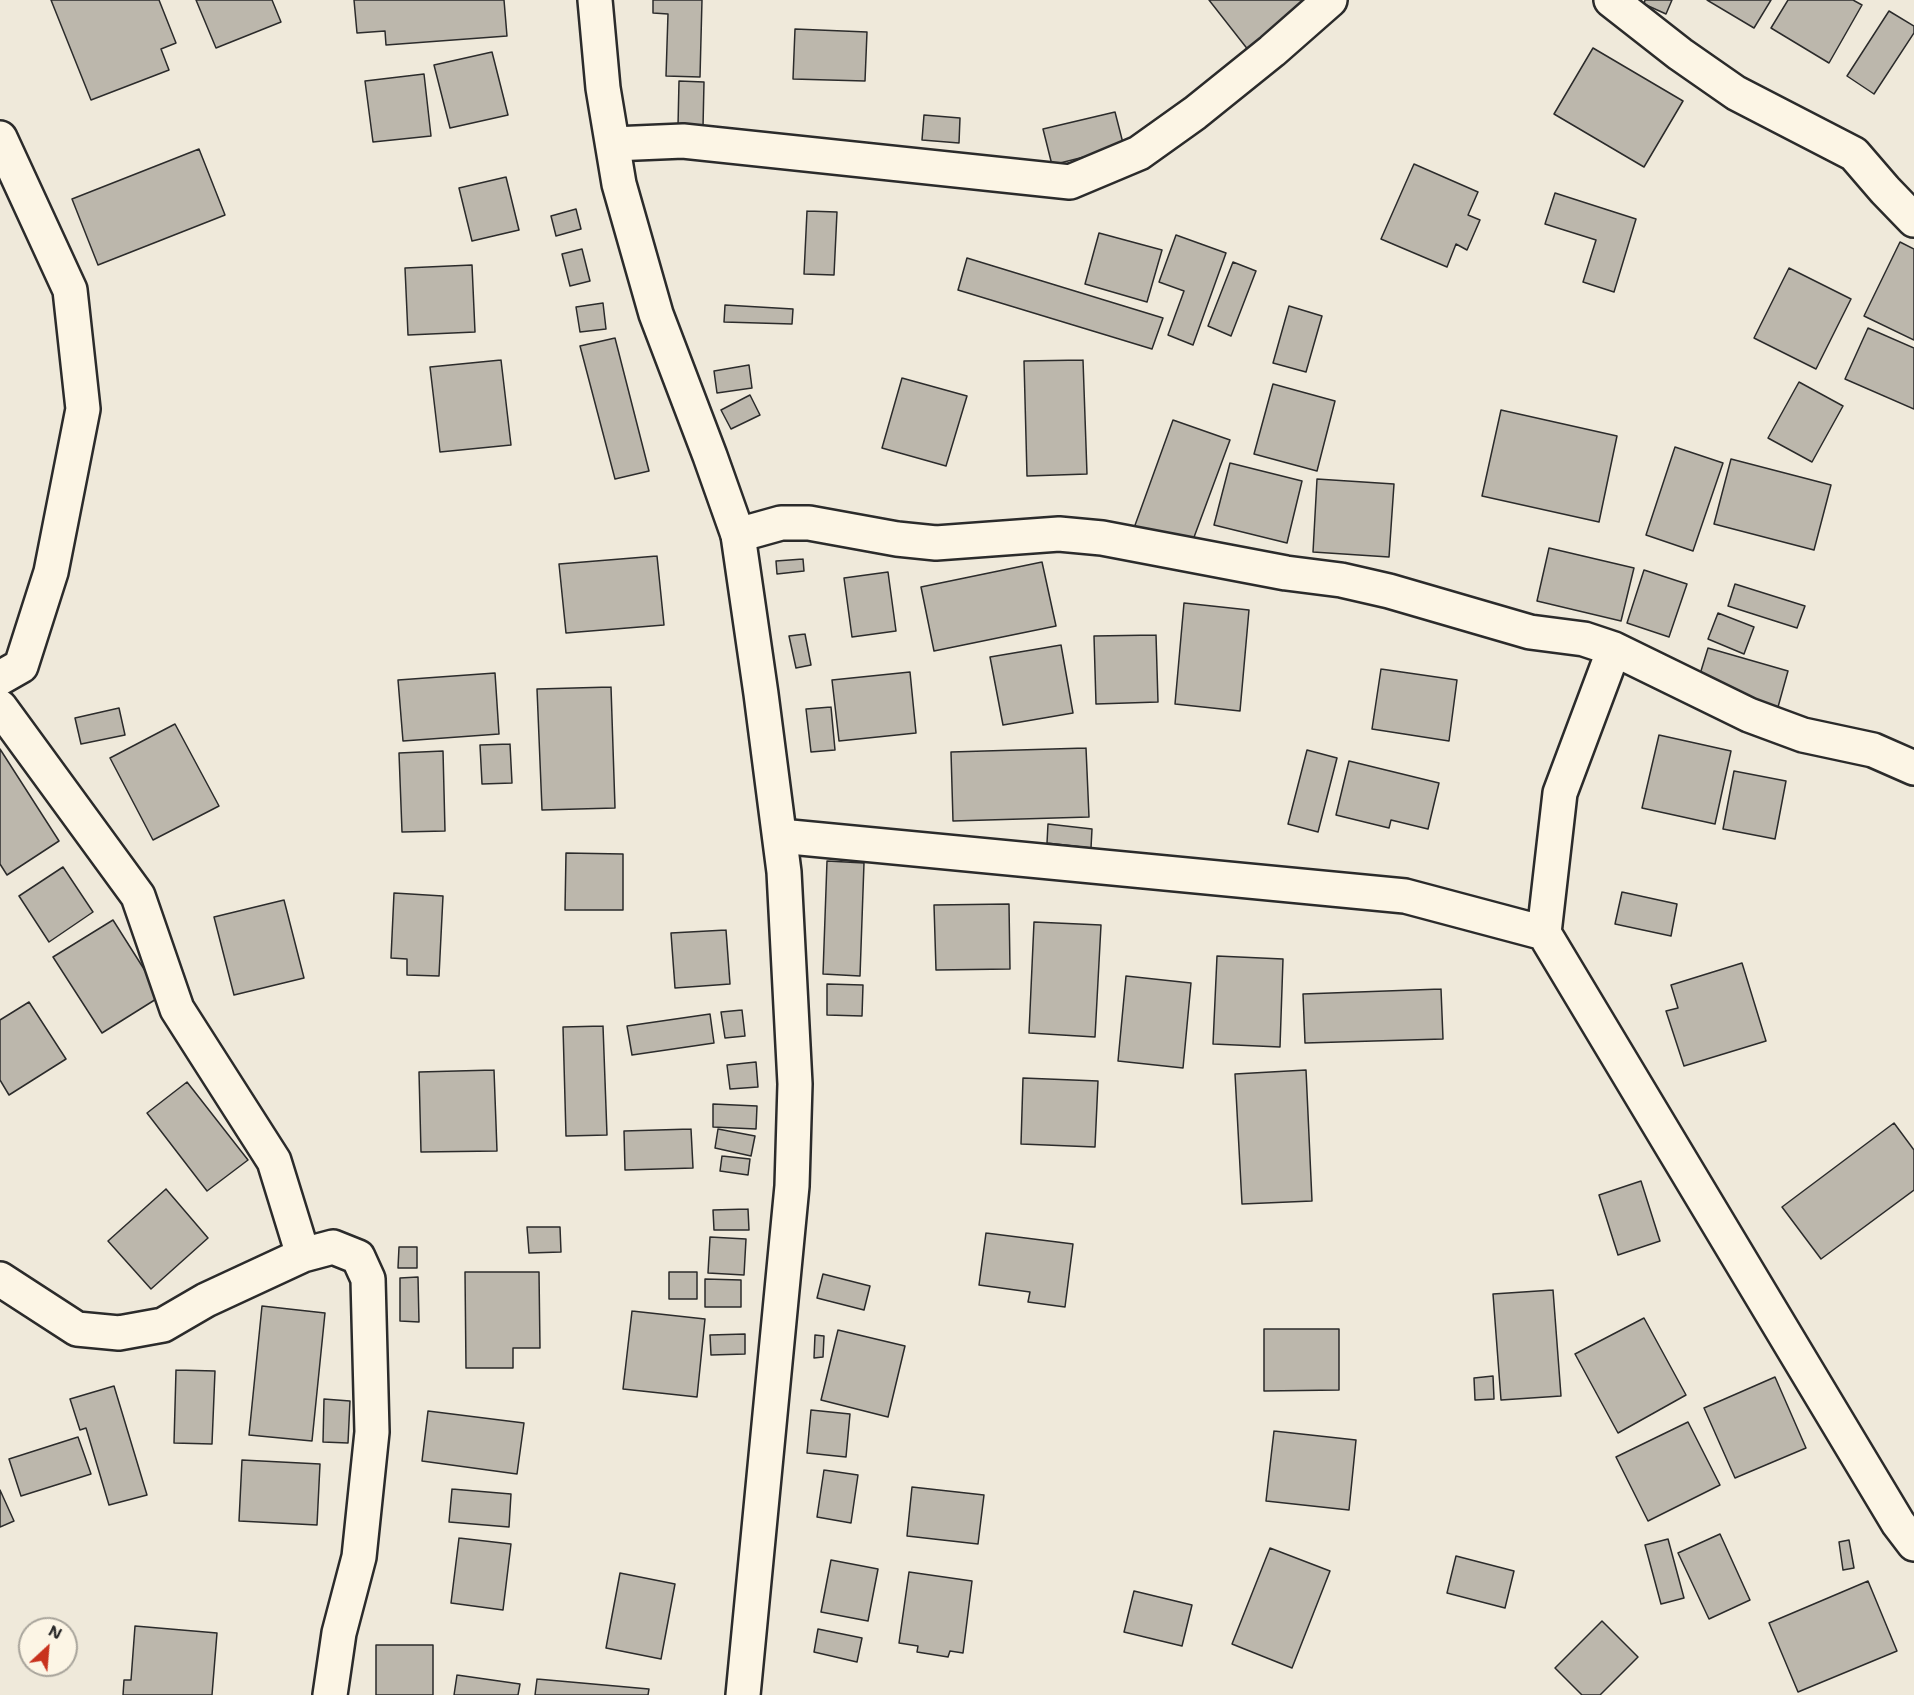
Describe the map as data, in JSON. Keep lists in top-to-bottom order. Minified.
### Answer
{"north":"top right"}
